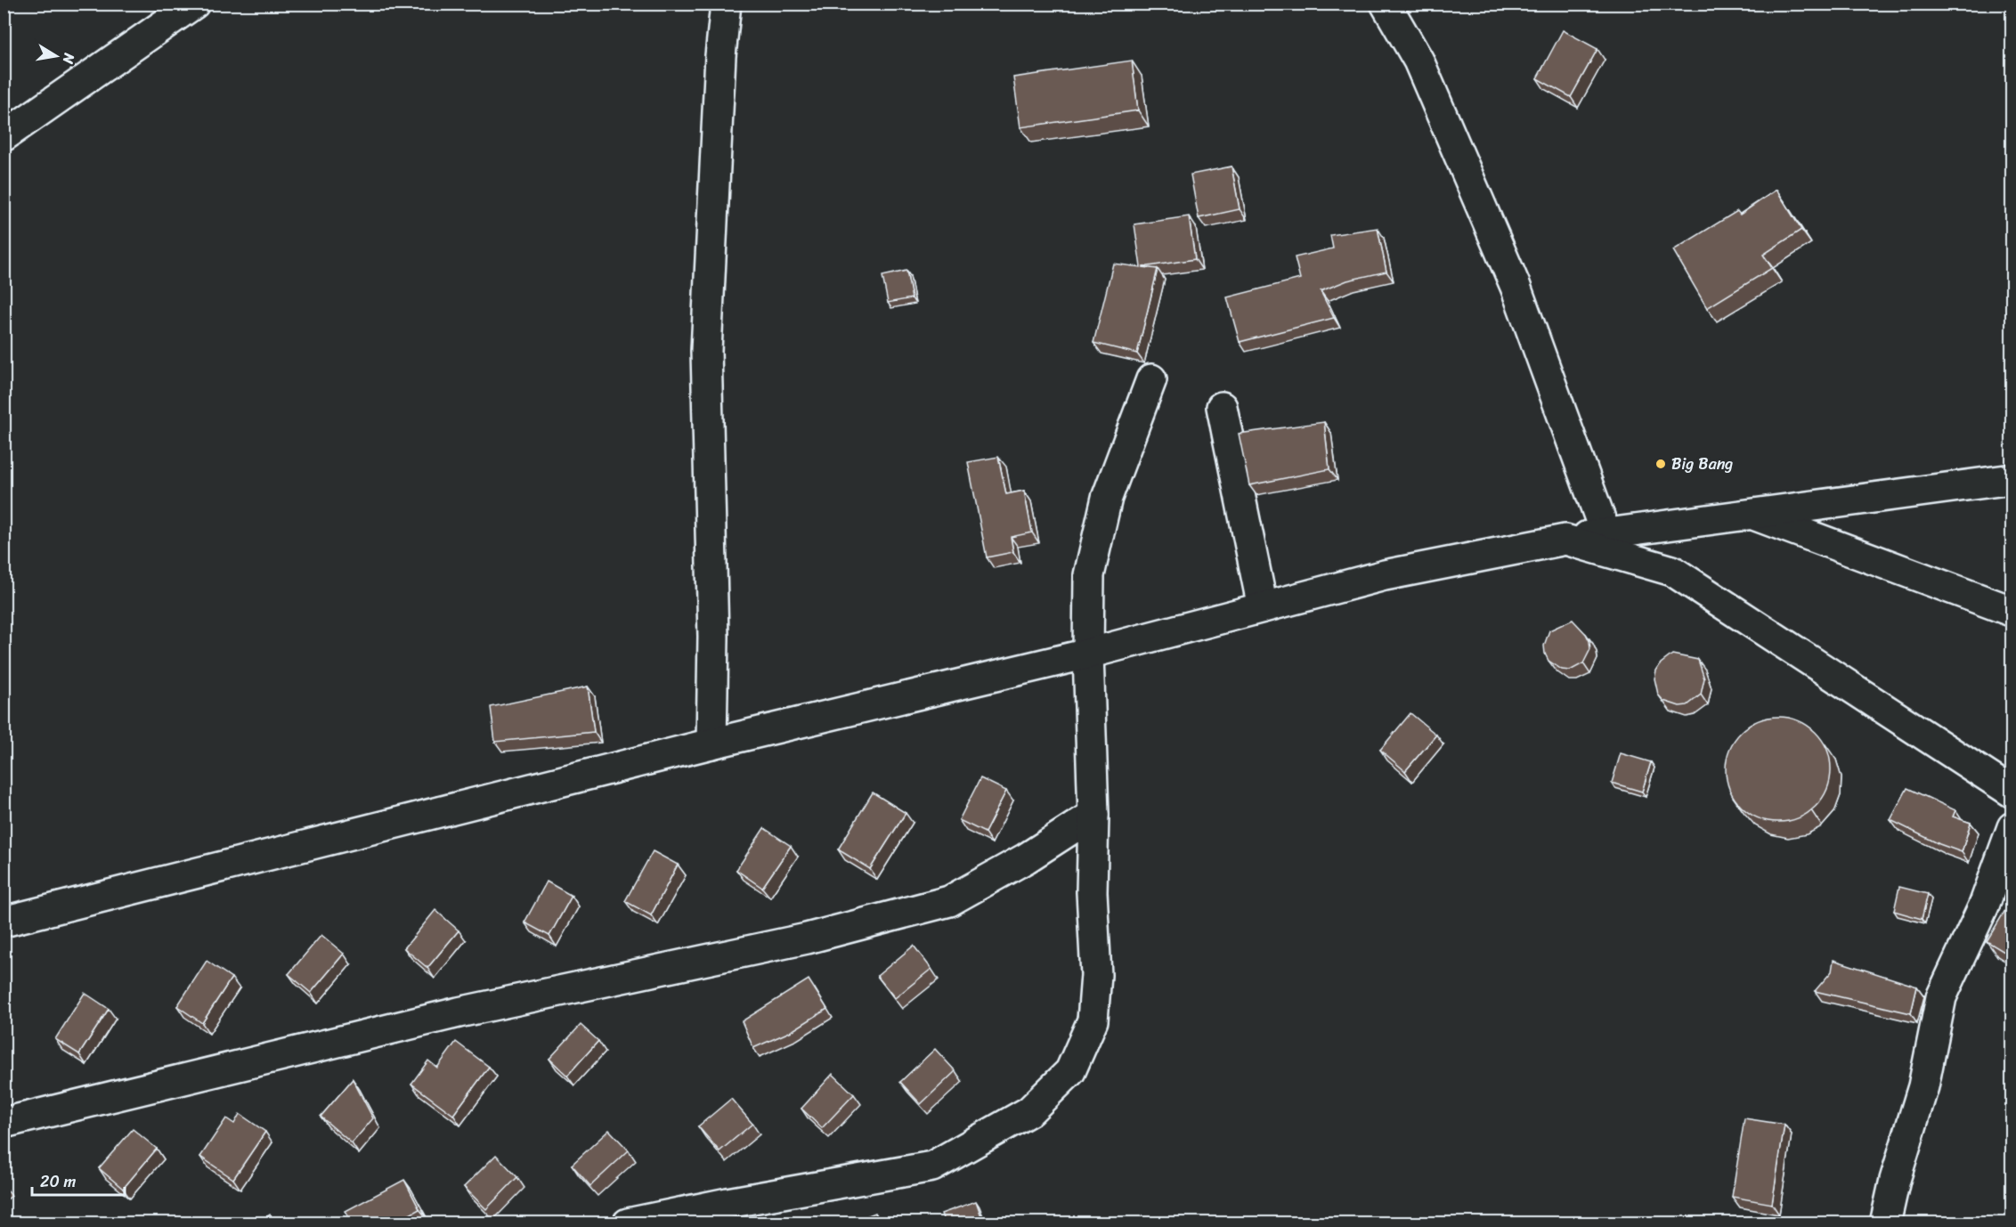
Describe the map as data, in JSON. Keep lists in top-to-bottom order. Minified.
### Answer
{"places":["Big Bang"],"scale_bar":"20 m","north":"right"}
